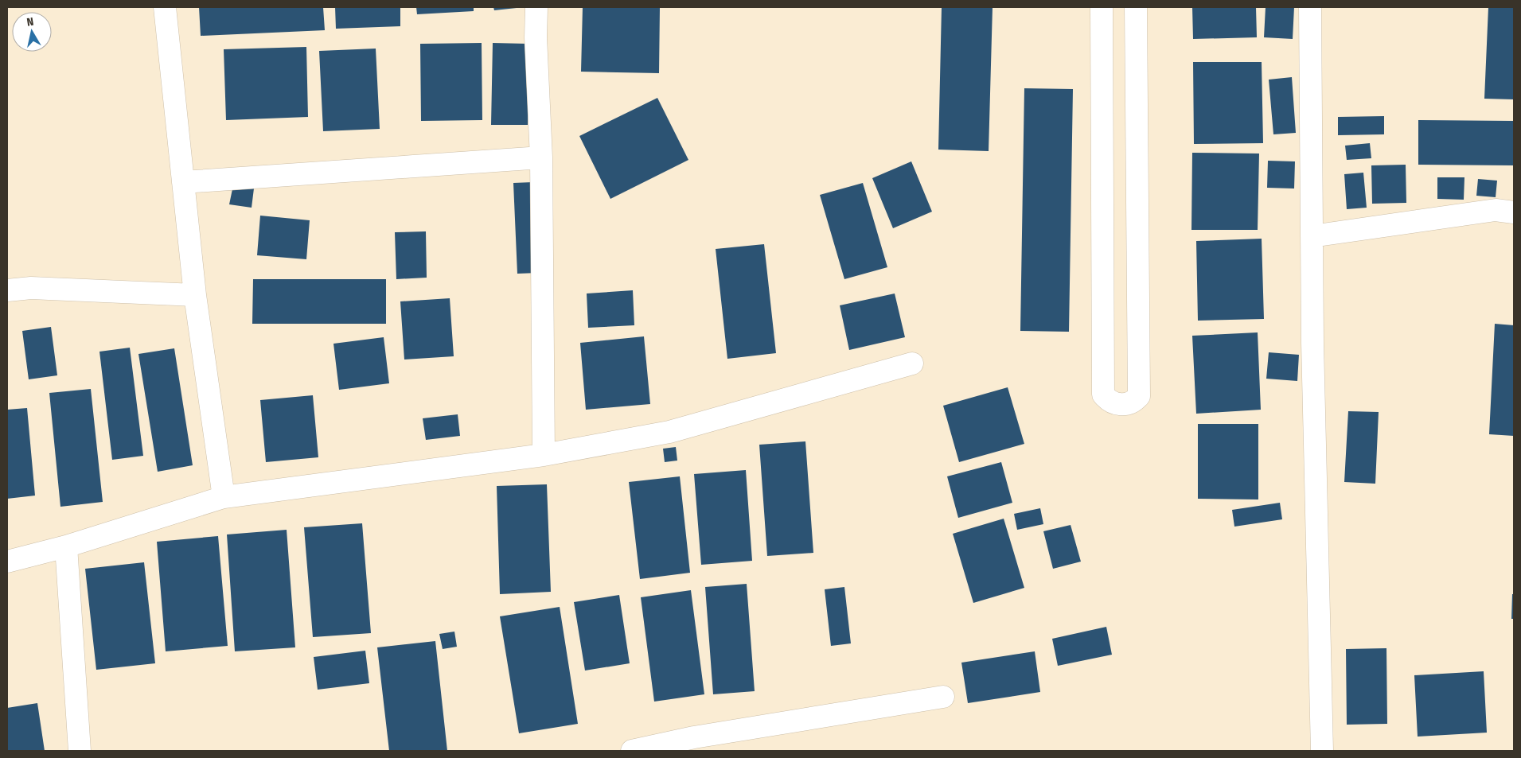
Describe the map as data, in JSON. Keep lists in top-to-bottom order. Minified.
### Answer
{"north":"top"}
